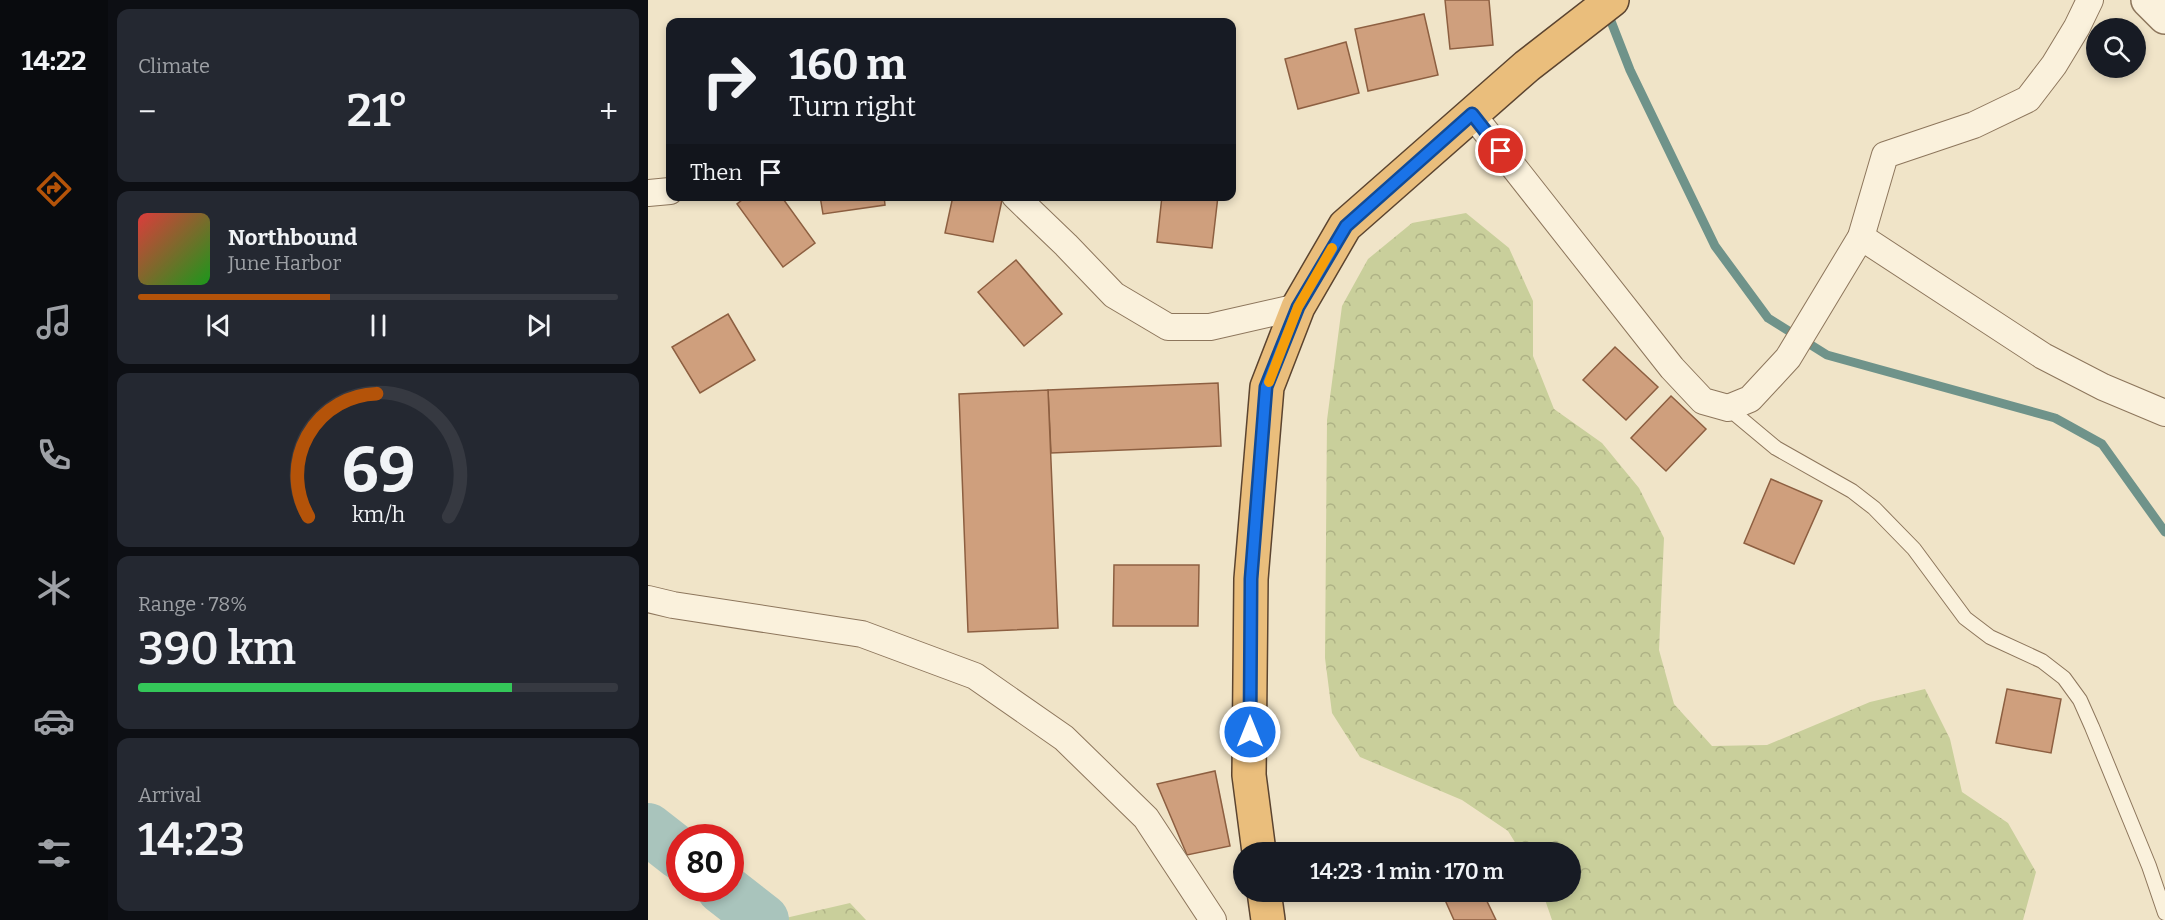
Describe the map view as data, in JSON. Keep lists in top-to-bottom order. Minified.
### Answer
{"page":{"tabs":"14:22","tile":["Climate",["Range · 78%","390 km"],["Arrival","14:23"]],"turn":["160 m","Turn right"],"heat":["−","21°","+"],"then":"Then","song":["Northbound","June Harbor"],"limit":"80","trip":"14:23 · 1 min · 170 m","gauge":["69","km/h"]}}
